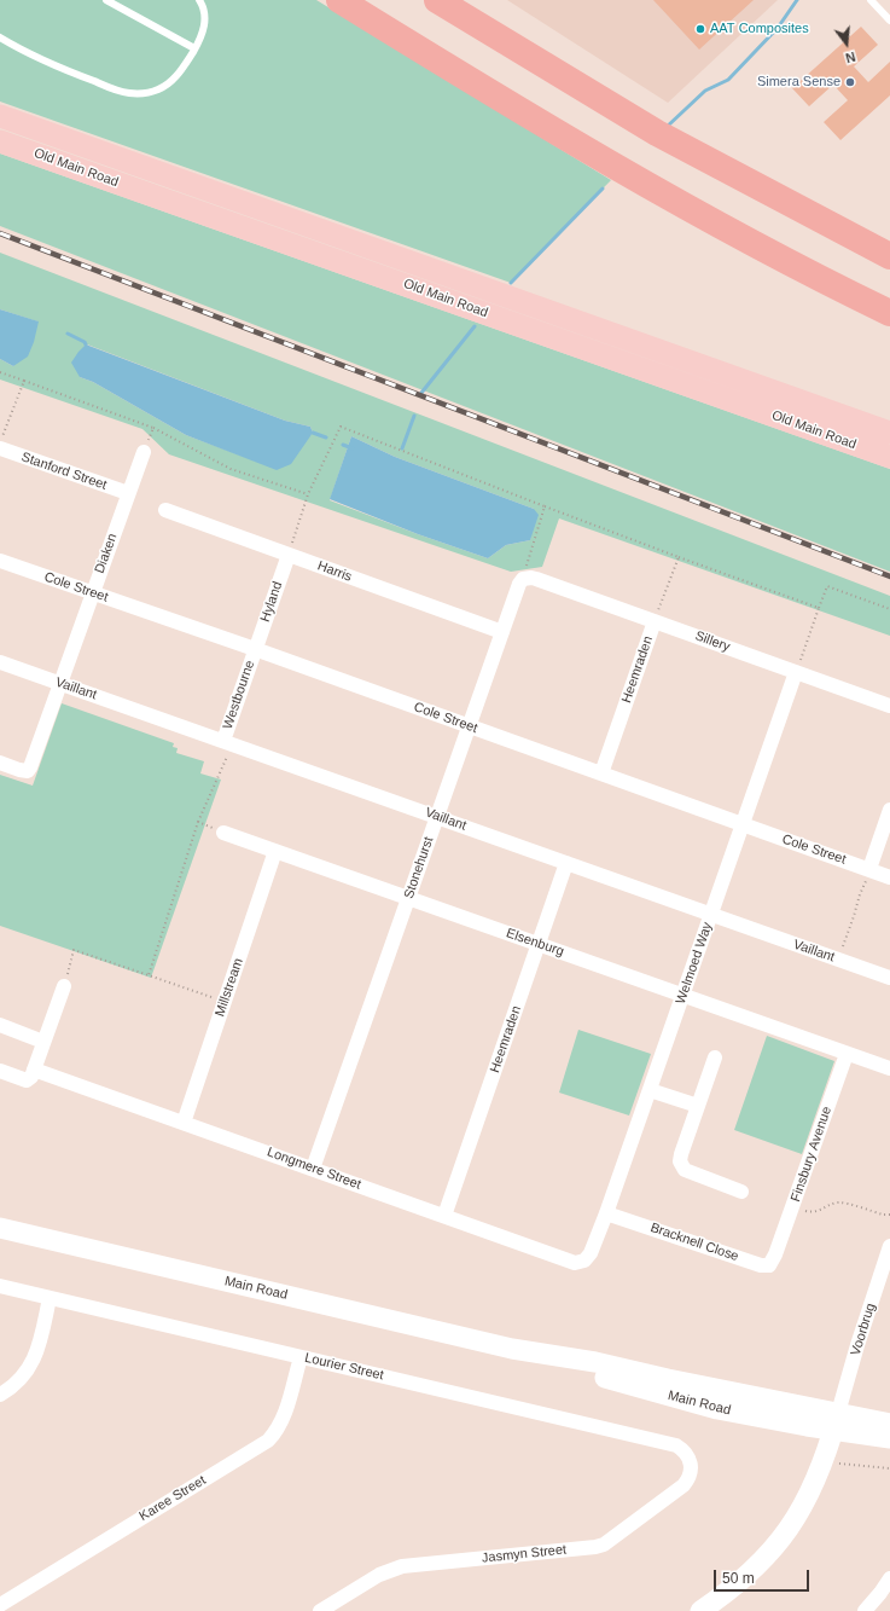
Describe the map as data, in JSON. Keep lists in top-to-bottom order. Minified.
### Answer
{"streets":{"main road":["Old Main Road","Main Road"],"street":["Stanford Street","Diaken","Harris","Cole Street","Hyland","Sillery","Heemraden","Vaillant","Westbourne","Stonehurst","Elsenburg","Welmoed Way","Millstream","Finsbury Avenue","Longmere Street","Bracknell Close","Voorbrug","Lourier Street","Karee Street","Jasmyn Street"]},"crossings":[["Stanford Street","Diaken"],["Diaken","Cole Street"],["Diaken","Vaillant"],["Harris","Hyland"],["Harris","Stonehurst"],["Cole Street","Hyland"],["Cole Street","Heemraden"],["Cole Street","Westbourne"],["Cole Street","Stonehurst"],["Cole Street","Welmoed Way"],["Hyland","Westbourne"],["Sillery","Heemraden"],["Sillery","Stonehurst"],["Sillery","Welmoed Way"],["Heemraden","Vaillant"],["Heemraden","Elsenburg"],["Heemraden","Longmere Street"],["Vaillant","Westbourne"],["Vaillant","Stonehurst"],["Vaillant","Welmoed Way"],["Stonehurst","Elsenburg"],["Stonehurst","Longmere Street"],["Elsenburg","Welmoed Way"],["Elsenburg","Millstream"],["Elsenburg","Finsbury Avenue"],["Welmoed Way","Longmere Street"],["Welmoed Way","Bracknell Close"],["Millstream","Longmere Street"],["Finsbury Avenue","Bracknell Close"],["Main Road","Voorbrug"],["Lourier Street","Karee Street"],["Lourier Street","Jasmyn Street"]],"places":["AAT Composites","Simera Sense"],"scale_bar":"50 m","north":"bottom"}
